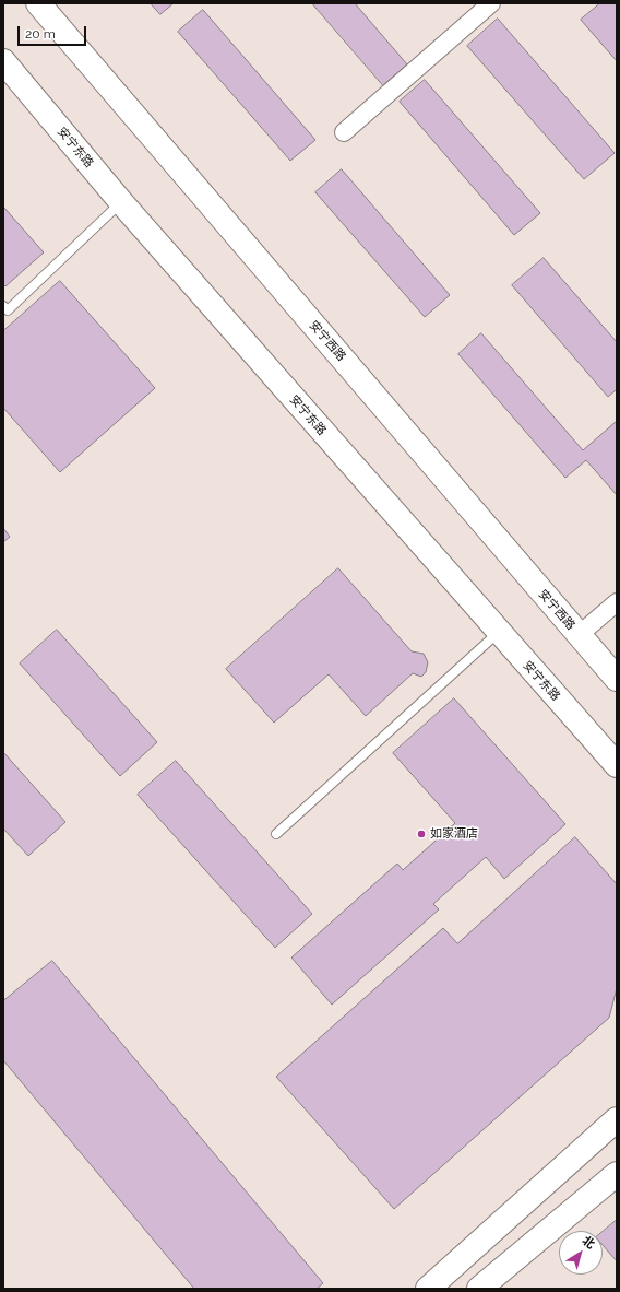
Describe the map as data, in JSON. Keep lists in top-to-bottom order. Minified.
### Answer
{"streets":{"main road":["安宁东路","安宁西路"]},"places":["如家酒店"],"scale_bar":"20 m","north":"top right"}
